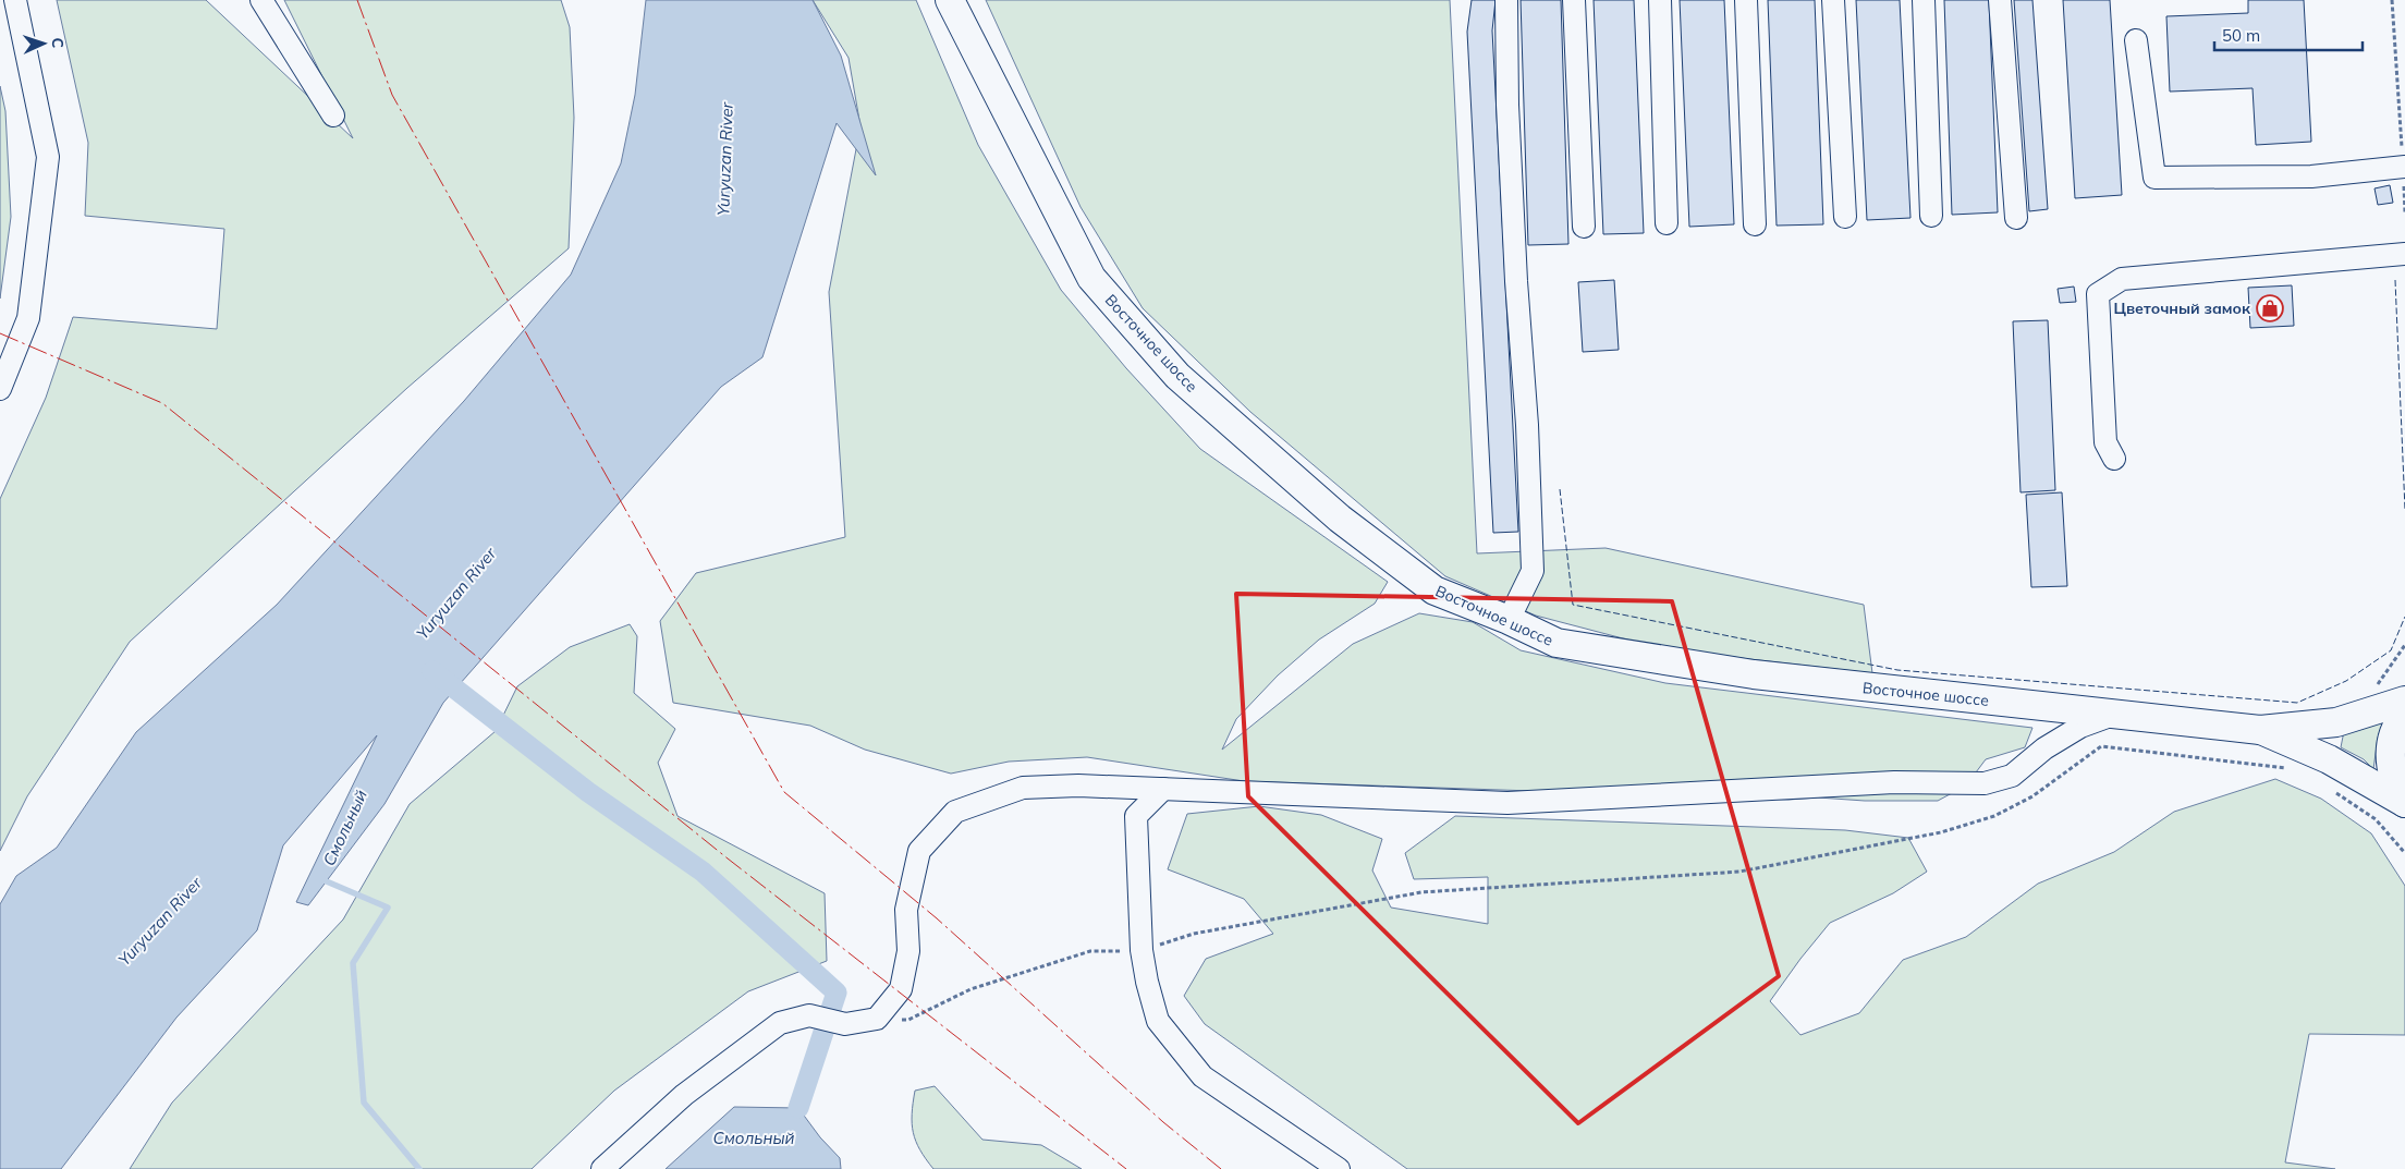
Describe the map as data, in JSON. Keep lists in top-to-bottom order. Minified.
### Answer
{"streets":{"main road":["Восточное шоссе"]},"water":["Yuryuzan River","Смольный"],"places":{"shop":["Цветочный замок"]},"scale_bar":"50 m","north":"right"}
